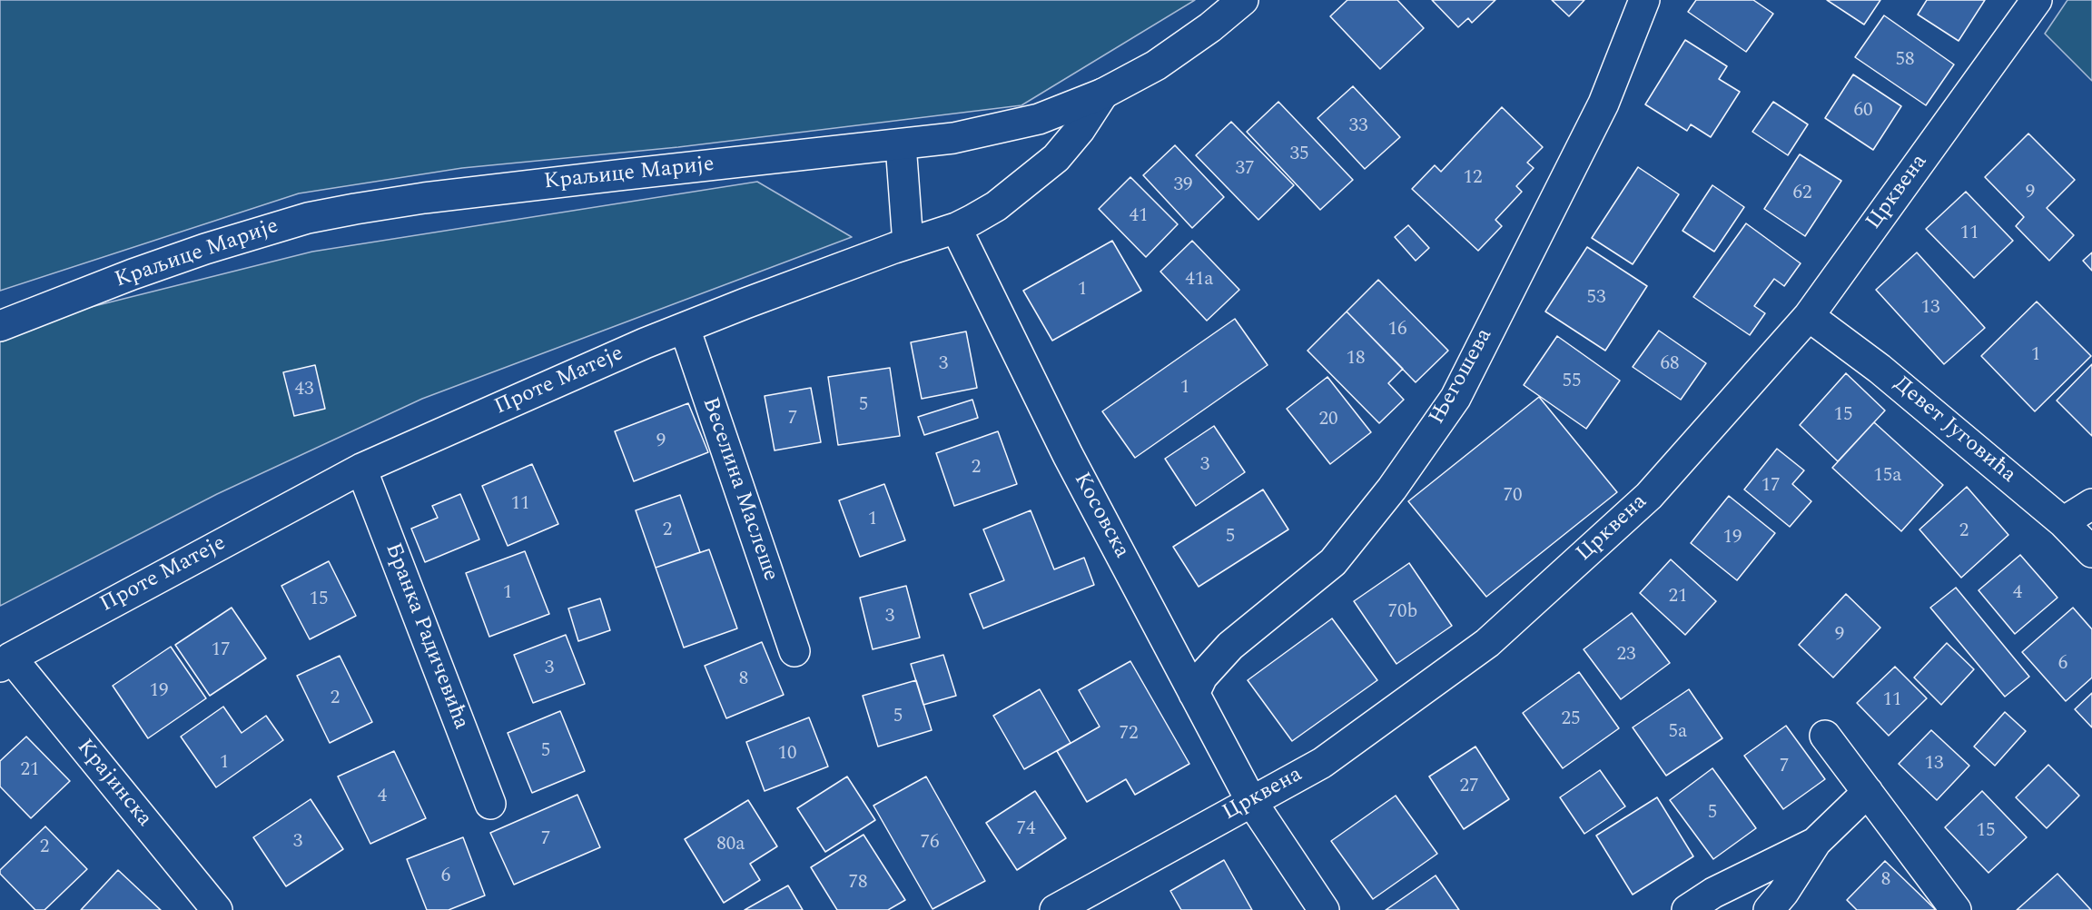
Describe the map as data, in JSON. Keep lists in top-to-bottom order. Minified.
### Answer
{"streets":{"street":["Краљице Марије","Црквена","Његошева","Проте Матеје","Девет Југовића","Веселина Маслеше","Косовска","Бранка Радичевића","Крајинска"]},"crossings":[["Краљице Марије","Проте Матеје"],["Црквена","Девет Југовића"],["Црквена","Косовска"],["Његошева","Косовска"],["Проте Матеје","Веселина Маслеше"],["Проте Матеје","Косовска"],["Проте Матеје","Бранка Радичевића"],["Проте Матеје","Крајинска"]],"house_numbers":["58","60","33","35","37","12","39","9","62","41","11","41a","1","53","13","16","1","18","3","68","55","1","43","5","15","7","20","9","3","2","15a","17","70","11","1","2","2","5","19","1","4","21","15","70b","3","9","17","23","6","3","8","19","2","11","5","25","5a","72","5","10","1","13","7","21","27","4","5","74","15","7","3","76","80a","2","6","8","78"]}
